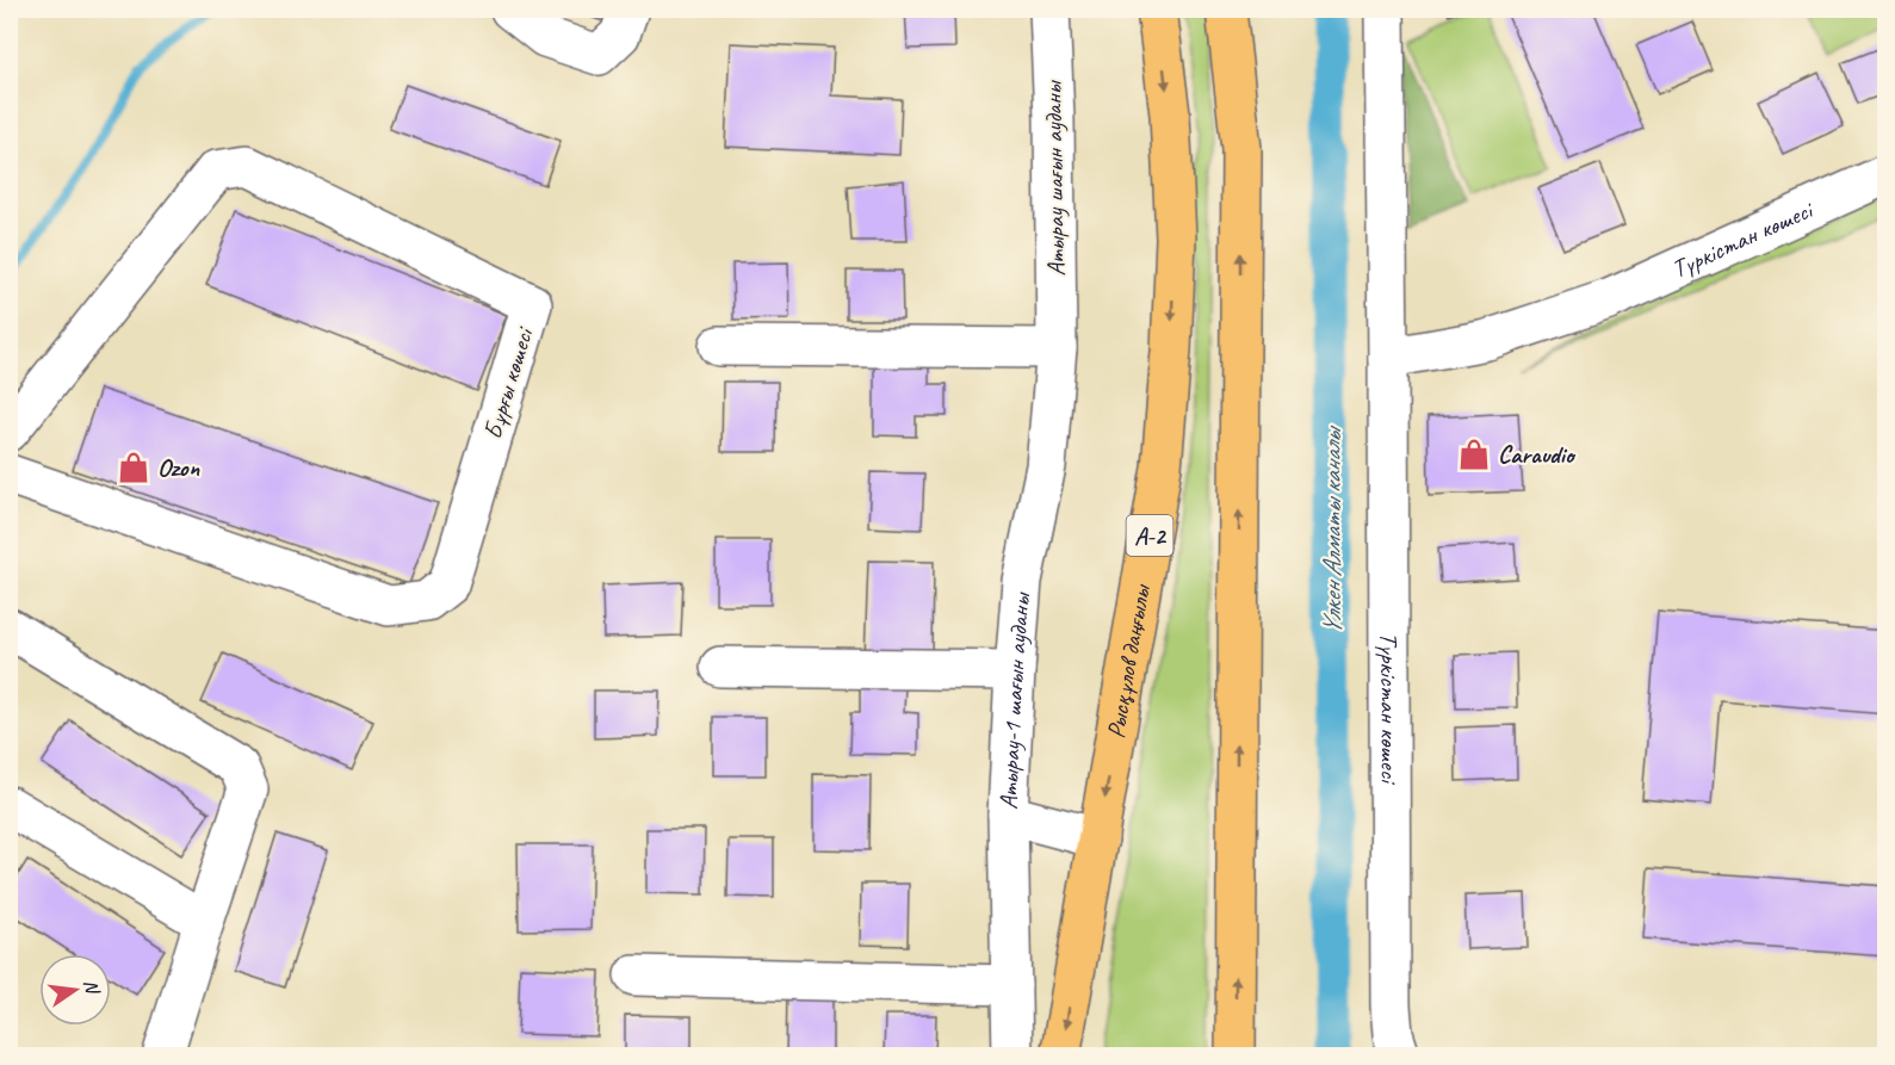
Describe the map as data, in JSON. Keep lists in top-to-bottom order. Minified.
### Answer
{"streets":{"main road":["A-2","Рысқұлов даңғылы"],"street":["Атырау шағын ауданы","Түркістан көшесі","Бұрғы көшесі","Атырау-1 шағын ауданы"]},"crossings":[["Атырау шағын ауданы","Атырау-1 шағын ауданы"]],"water":["Үлкен Алматы каналы"],"places":{"shop":["Caraudio","Ozon"]},"north":"right"}
